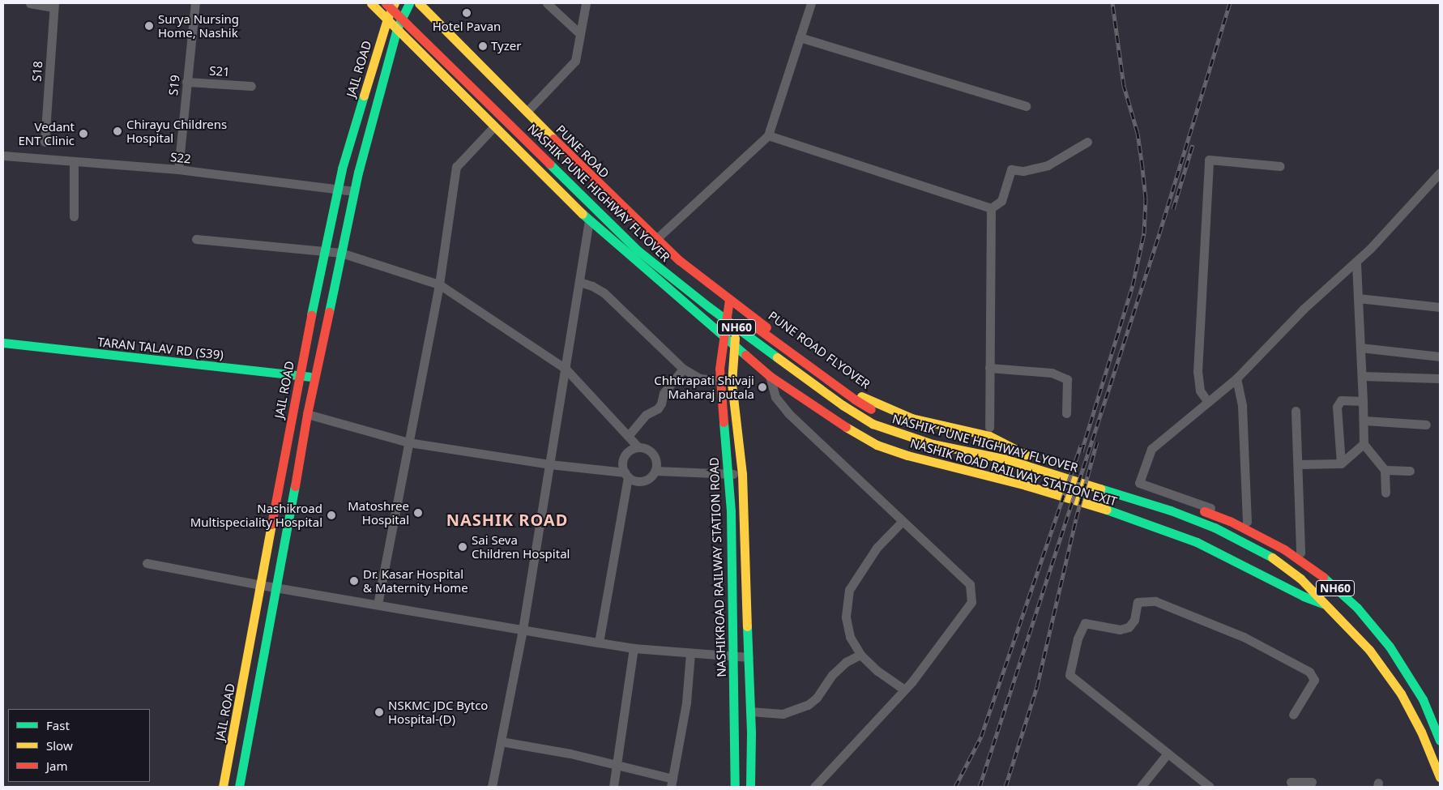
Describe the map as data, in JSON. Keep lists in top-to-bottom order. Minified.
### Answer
{"streets":{"main road":["JAIL ROAD","PUNE ROAD","NASHIK PUNE HIGHWAY FLYOVER","NH60","TARAN TALAV RD (S39)","PUNE ROAD FLYOVER","NASHIK ROAD RAILWAY STATION EXIT","NASHIKROAD RAILWAY STATION ROAD"],"street":["S18","S21","S19","S22"]},"crossings":[["JAIL ROAD","S22"],["JAIL ROAD","TARAN TALAV RD (S39)"],["JAIL ROAD","NASHIK ROAD RAILWAY STATION EXIT"],["S21","S19"],["S19","S22"],["PUNE ROAD","PUNE ROAD FLYOVER"],["PUNE ROAD","NASHIKROAD RAILWAY STATION ROAD"],["NASHIK PUNE HIGHWAY FLYOVER","PUNE ROAD FLYOVER"],["NASHIK PUNE HIGHWAY FLYOVER","NASHIK ROAD RAILWAY STATION EXIT"],["NASHIK ROAD RAILWAY STATION EXIT","NASHIKROAD RAILWAY STATION ROAD"]],"districts":["NASHIK ROAD"],"places":["Hotel Pavan","Surya Nursing Home, Nashik","Tyzer","Chirayu Childrens Hospital","Vedant ENT Clinic","Chhtrapati Shivaji Maharaj putala","Matoshree Hospital","Nashikroad Multispeciality Hospital","Sai Seva Children Hospital","Dr. Kasar Hospital & Maternity Home","NSKMC JDC Bytco Hospital-(D)"],"legend":["Fast","Slow","Jam"]}
